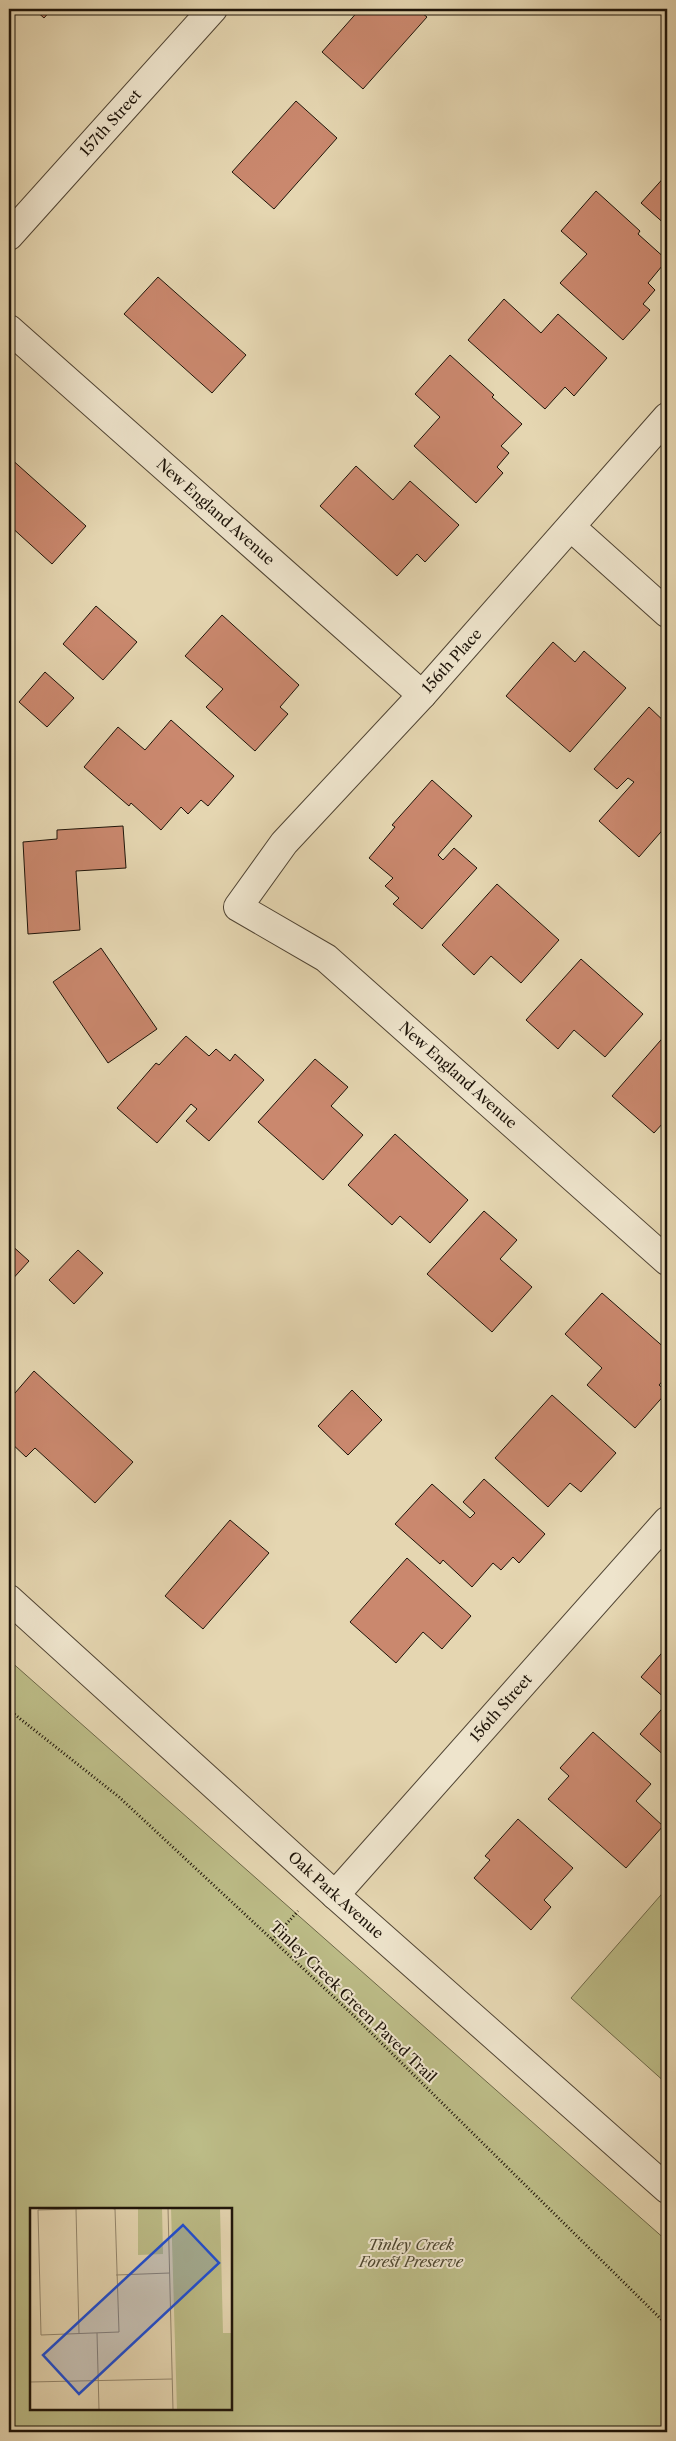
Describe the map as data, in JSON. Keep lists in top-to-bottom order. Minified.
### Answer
{"streets":{"street":["157th Street","New England Avenue","156th Place","156th Street","Oak Park Avenue"],"path":["Tinley Creek Green Paved Trail"]},"crossings":[["New England Avenue","156th Place"],["156th Street","Oak Park Avenue"]],"parks":["Tinley Creek Forest Preserve"]}
